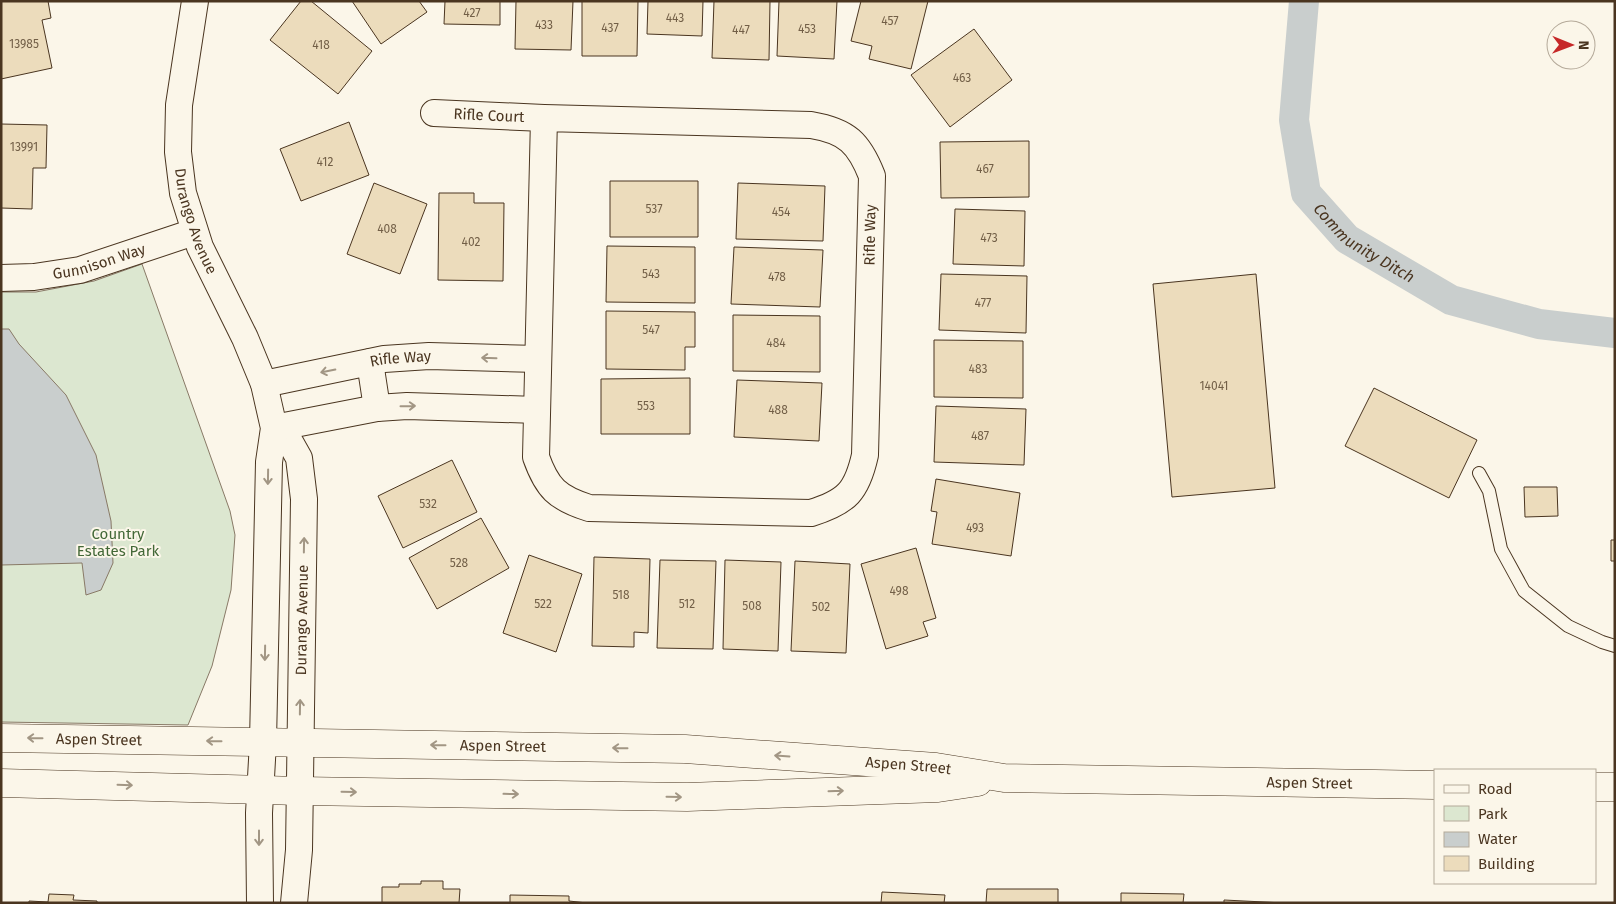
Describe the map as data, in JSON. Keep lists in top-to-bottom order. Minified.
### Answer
{"streets":{"street":["Rifle Court","Durango Avenue","Rifle Way","Gunnison Way","Aspen Street"]},"crossings":[["Rifle Court","Rifle Way"],["Durango Avenue","Rifle Way"],["Durango Avenue","Gunnison Way"],["Durango Avenue","Aspen Street"]],"water":["Community Ditch"],"parks":["Country Estates Park"],"house_numbers":["427","443","457","433","437","453","447","13985","418","463","13991","412","467","537","454","408","473","402","543","478","477","547","484","483","14041","553","488","487","532","493","528","498","518","522","512","508","502"],"legend":["Road","Park","Water","Building"],"north":"right"}
